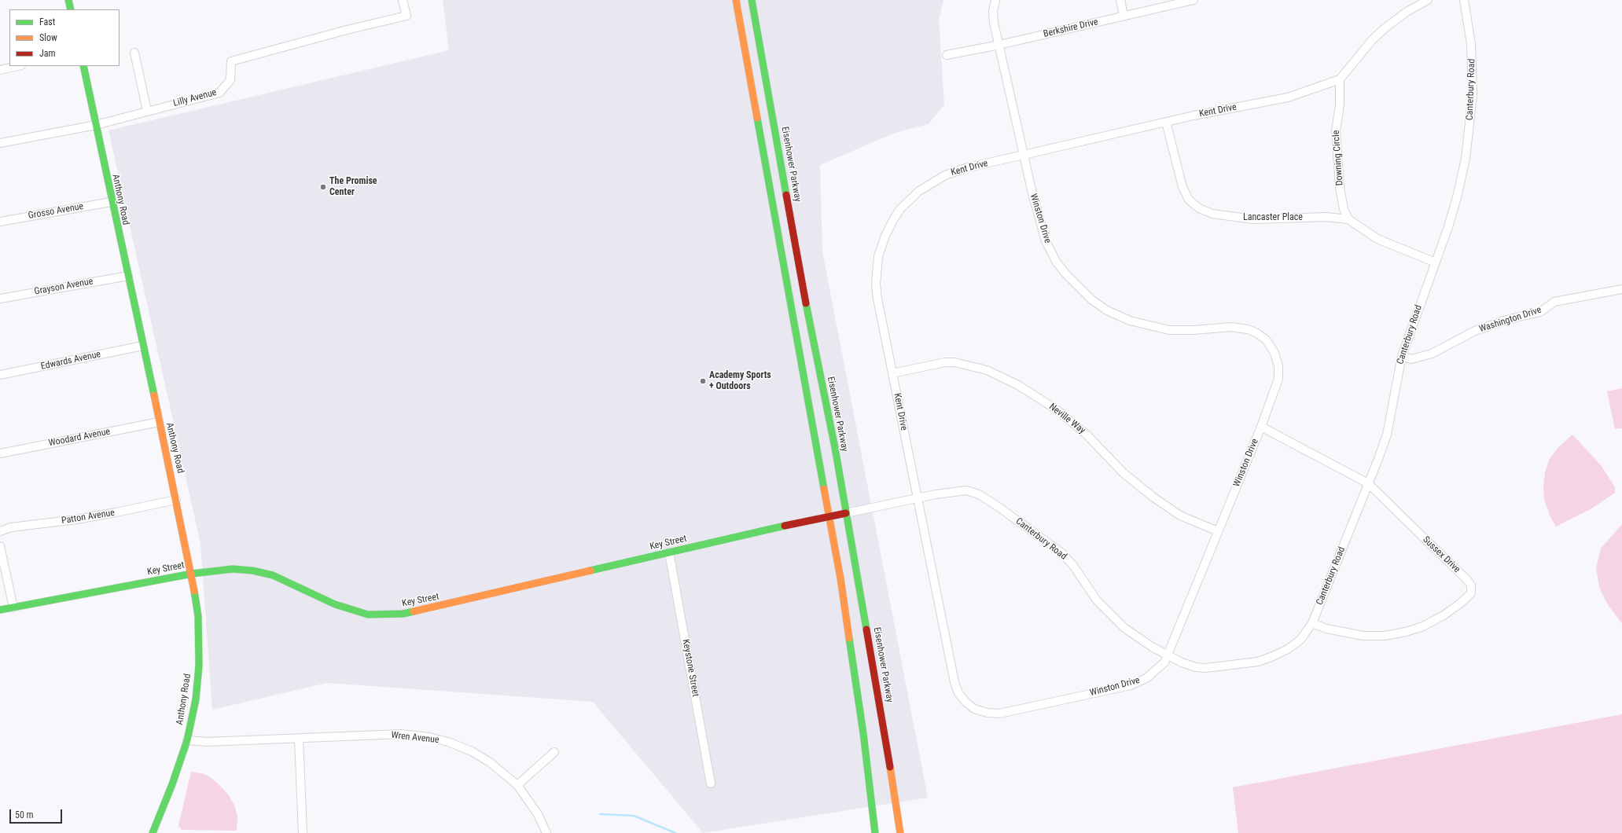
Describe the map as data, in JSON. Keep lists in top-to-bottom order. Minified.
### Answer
{"streets":{"main road":["Eisenhower Parkway","Anthony Road","Key Street"],"street":["Berkshire Drive","Canterbury Road","Lilly Avenue","Kent Drive","Downing Circle","Grosso Avenue","Lancaster Place","Winston Drive","Grayson Avenue","Washington Drive","Edwards Avenue","Neville Way","Woodard Avenue","Patton Avenue","Sussex Drive","Keystone Street","Wren Avenue"]},"crossings":[["Berkshire Drive","Winston Drive"],["Canterbury Road","Kent Drive"],["Canterbury Road","Eisenhower Parkway"],["Canterbury Road","Winston Drive"],["Canterbury Road","Washington Drive"],["Canterbury Road","Key Street"],["Canterbury Road","Sussex Drive"],["Lilly Avenue","Anthony Road"],["Kent Drive","Downing Circle"],["Kent Drive","Lancaster Place"],["Kent Drive","Winston Drive"],["Kent Drive","Neville Way"],["Downing Circle","Lancaster Place"],["Eisenhower Parkway","Key Street"],["Anthony Road","Grosso Avenue"],["Anthony Road","Grayson Avenue"],["Anthony Road","Edwards Avenue"],["Anthony Road","Woodard Avenue"],["Anthony Road","Patton Avenue"],["Anthony Road","Key Street"],["Anthony Road","Wren Avenue"],["Winston Drive","Neville Way"],["Winston Drive","Sussex Drive"],["Key Street","Keystone Street"]],"places":["The Promise Center","Academy Sports + Outdoors"],"legend":["Fast","Slow","Jam"],"scale_bar":"50 m"}
